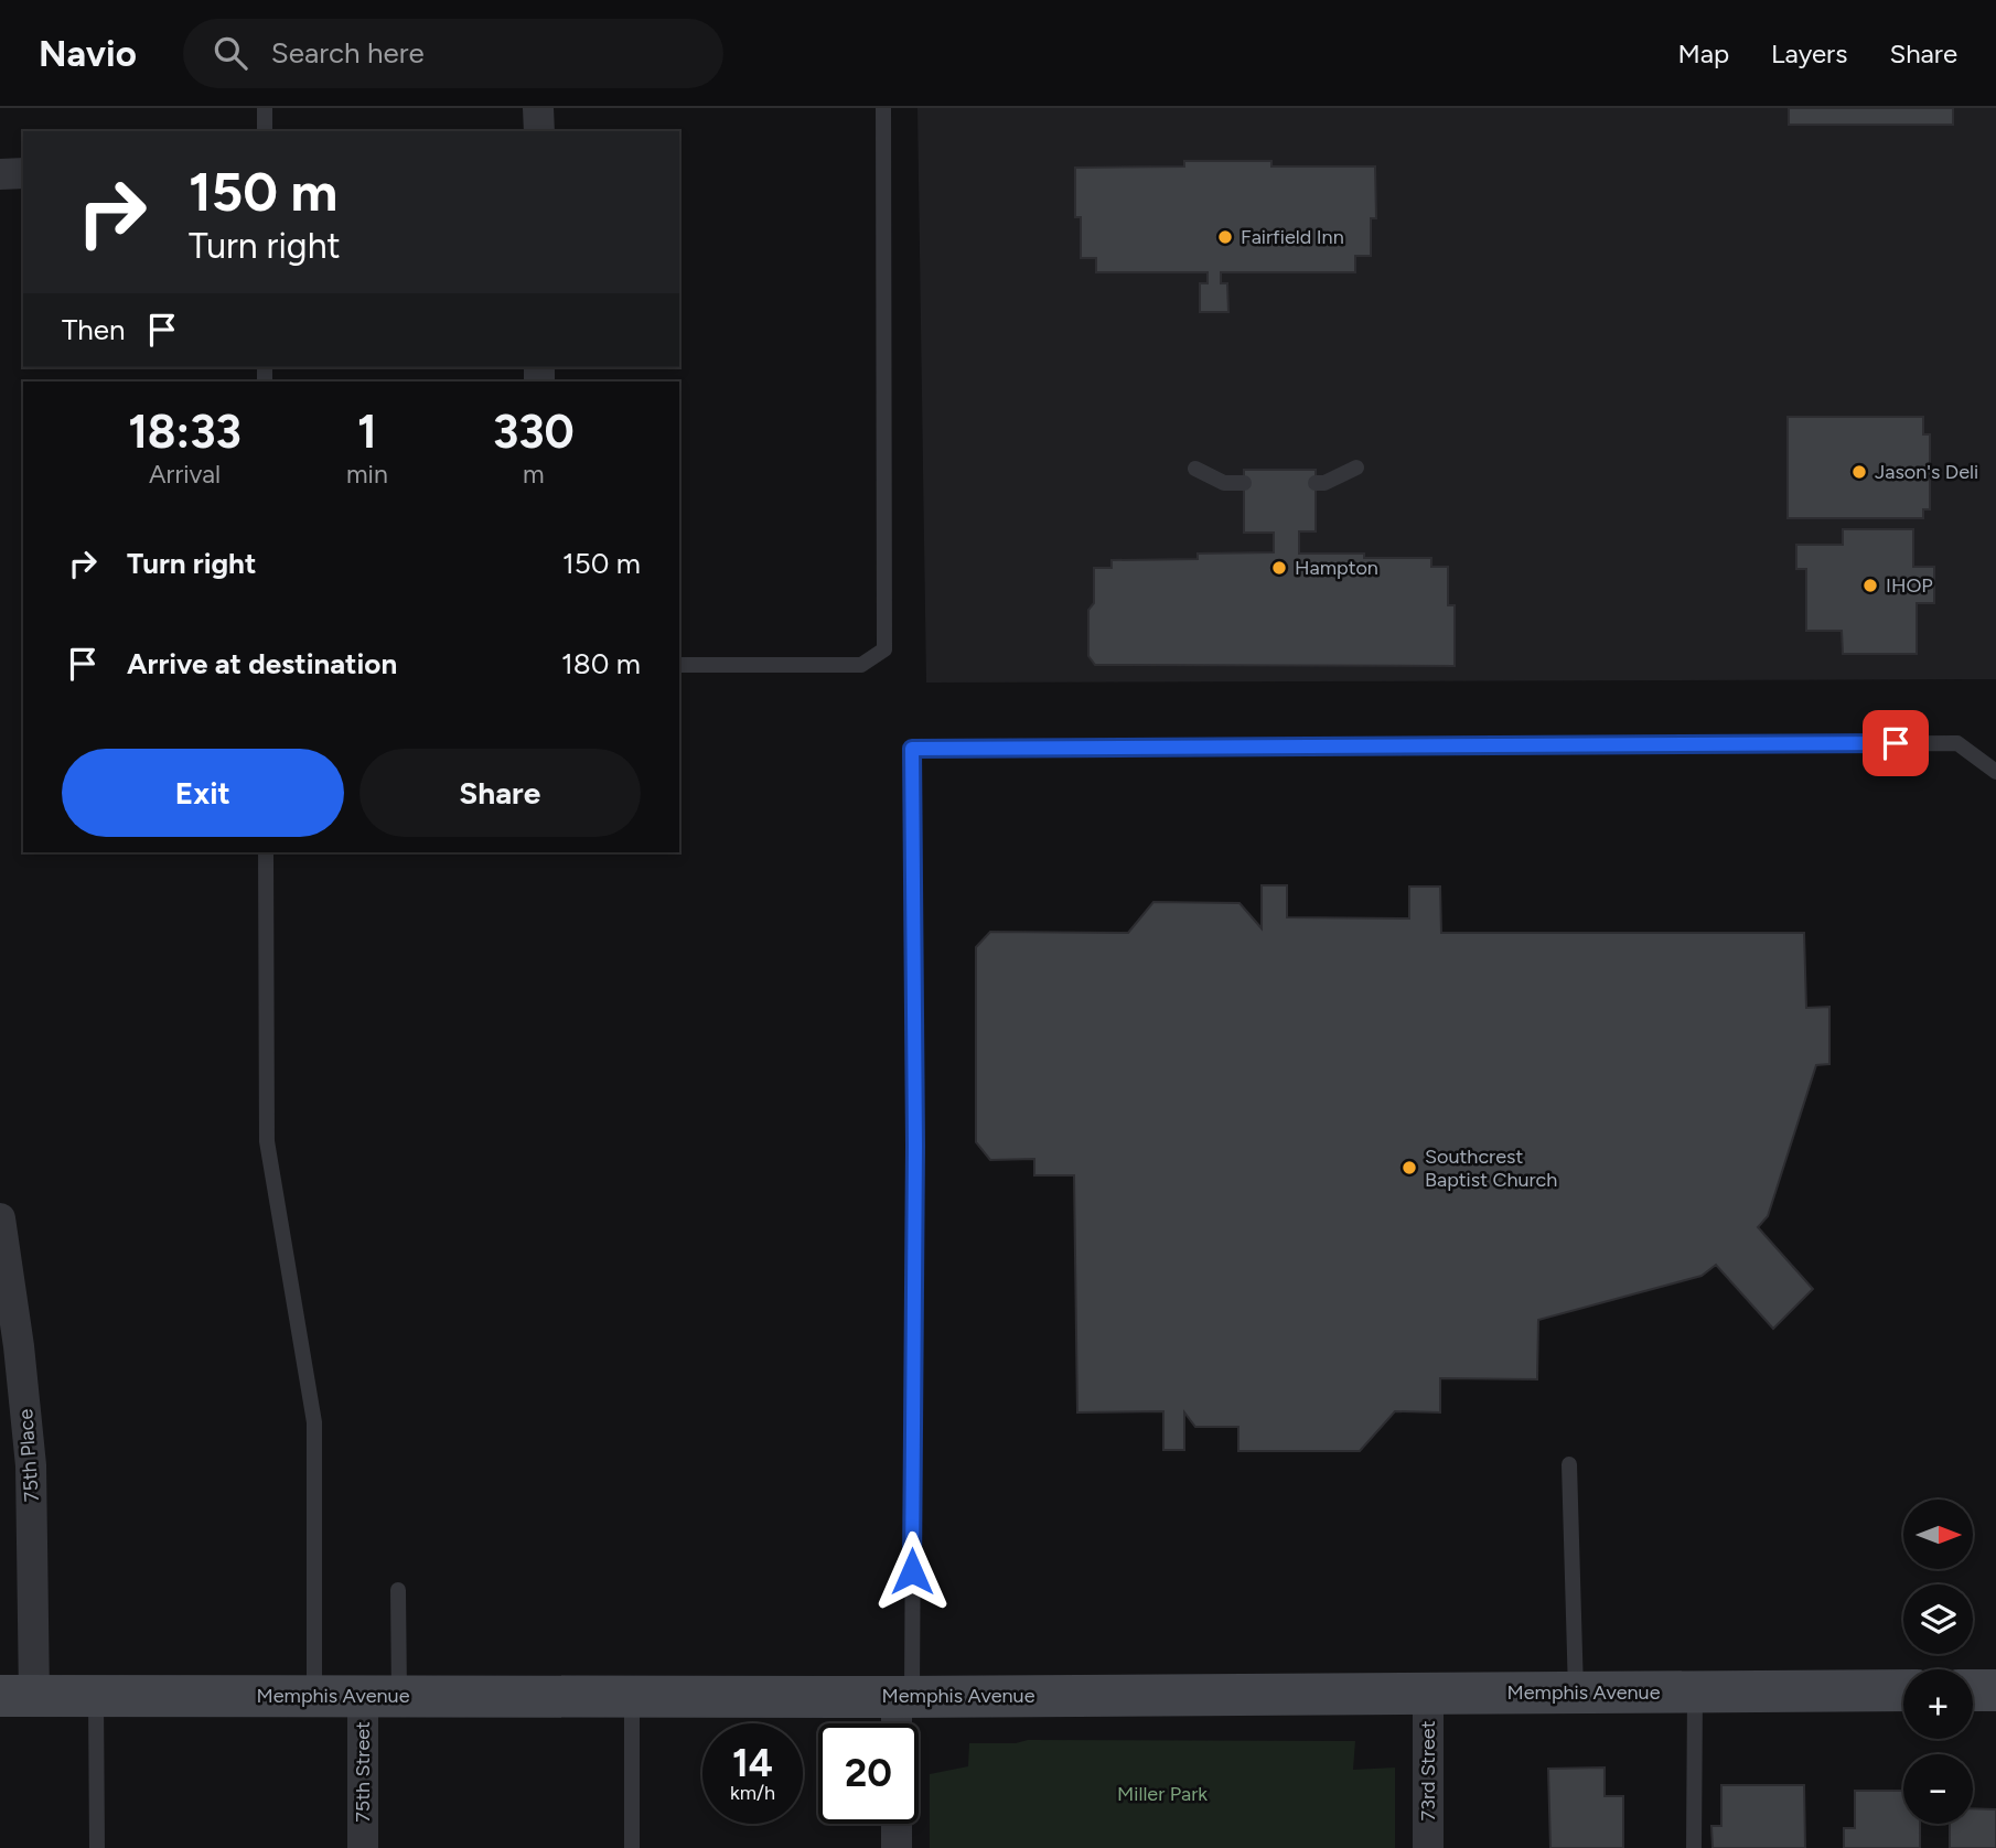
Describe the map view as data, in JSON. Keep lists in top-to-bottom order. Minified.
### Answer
{"streets":{"street":["75th Place","Memphis Avenue","73rd Street","75th Street"]},"crossings":[["75th Place","Memphis Avenue"],["Memphis Avenue","73rd Street"],["Memphis Avenue","75th Street"]],"parks":["Miller Park"],"places":["Fairfield Inn","Jason's Deli","Hampton","IHOP","Southcrest Baptist Church"],"north":"right","page":{"header":"Navio","search":"Search here","nav":["Map","Layers","Share"],"turn":["150 m","Turn right"],"then":"Then","eta":["18:33","Arrival","1","min","330","m"],"list":[{"name":"Turn right","value":"150 m"},{"name":"Arrive at destination","value":"180 m"}],"buttons":["Exit","Share"],"map_buttons":["+","−"],"speed":"14 km/h","limit":"20"}}
